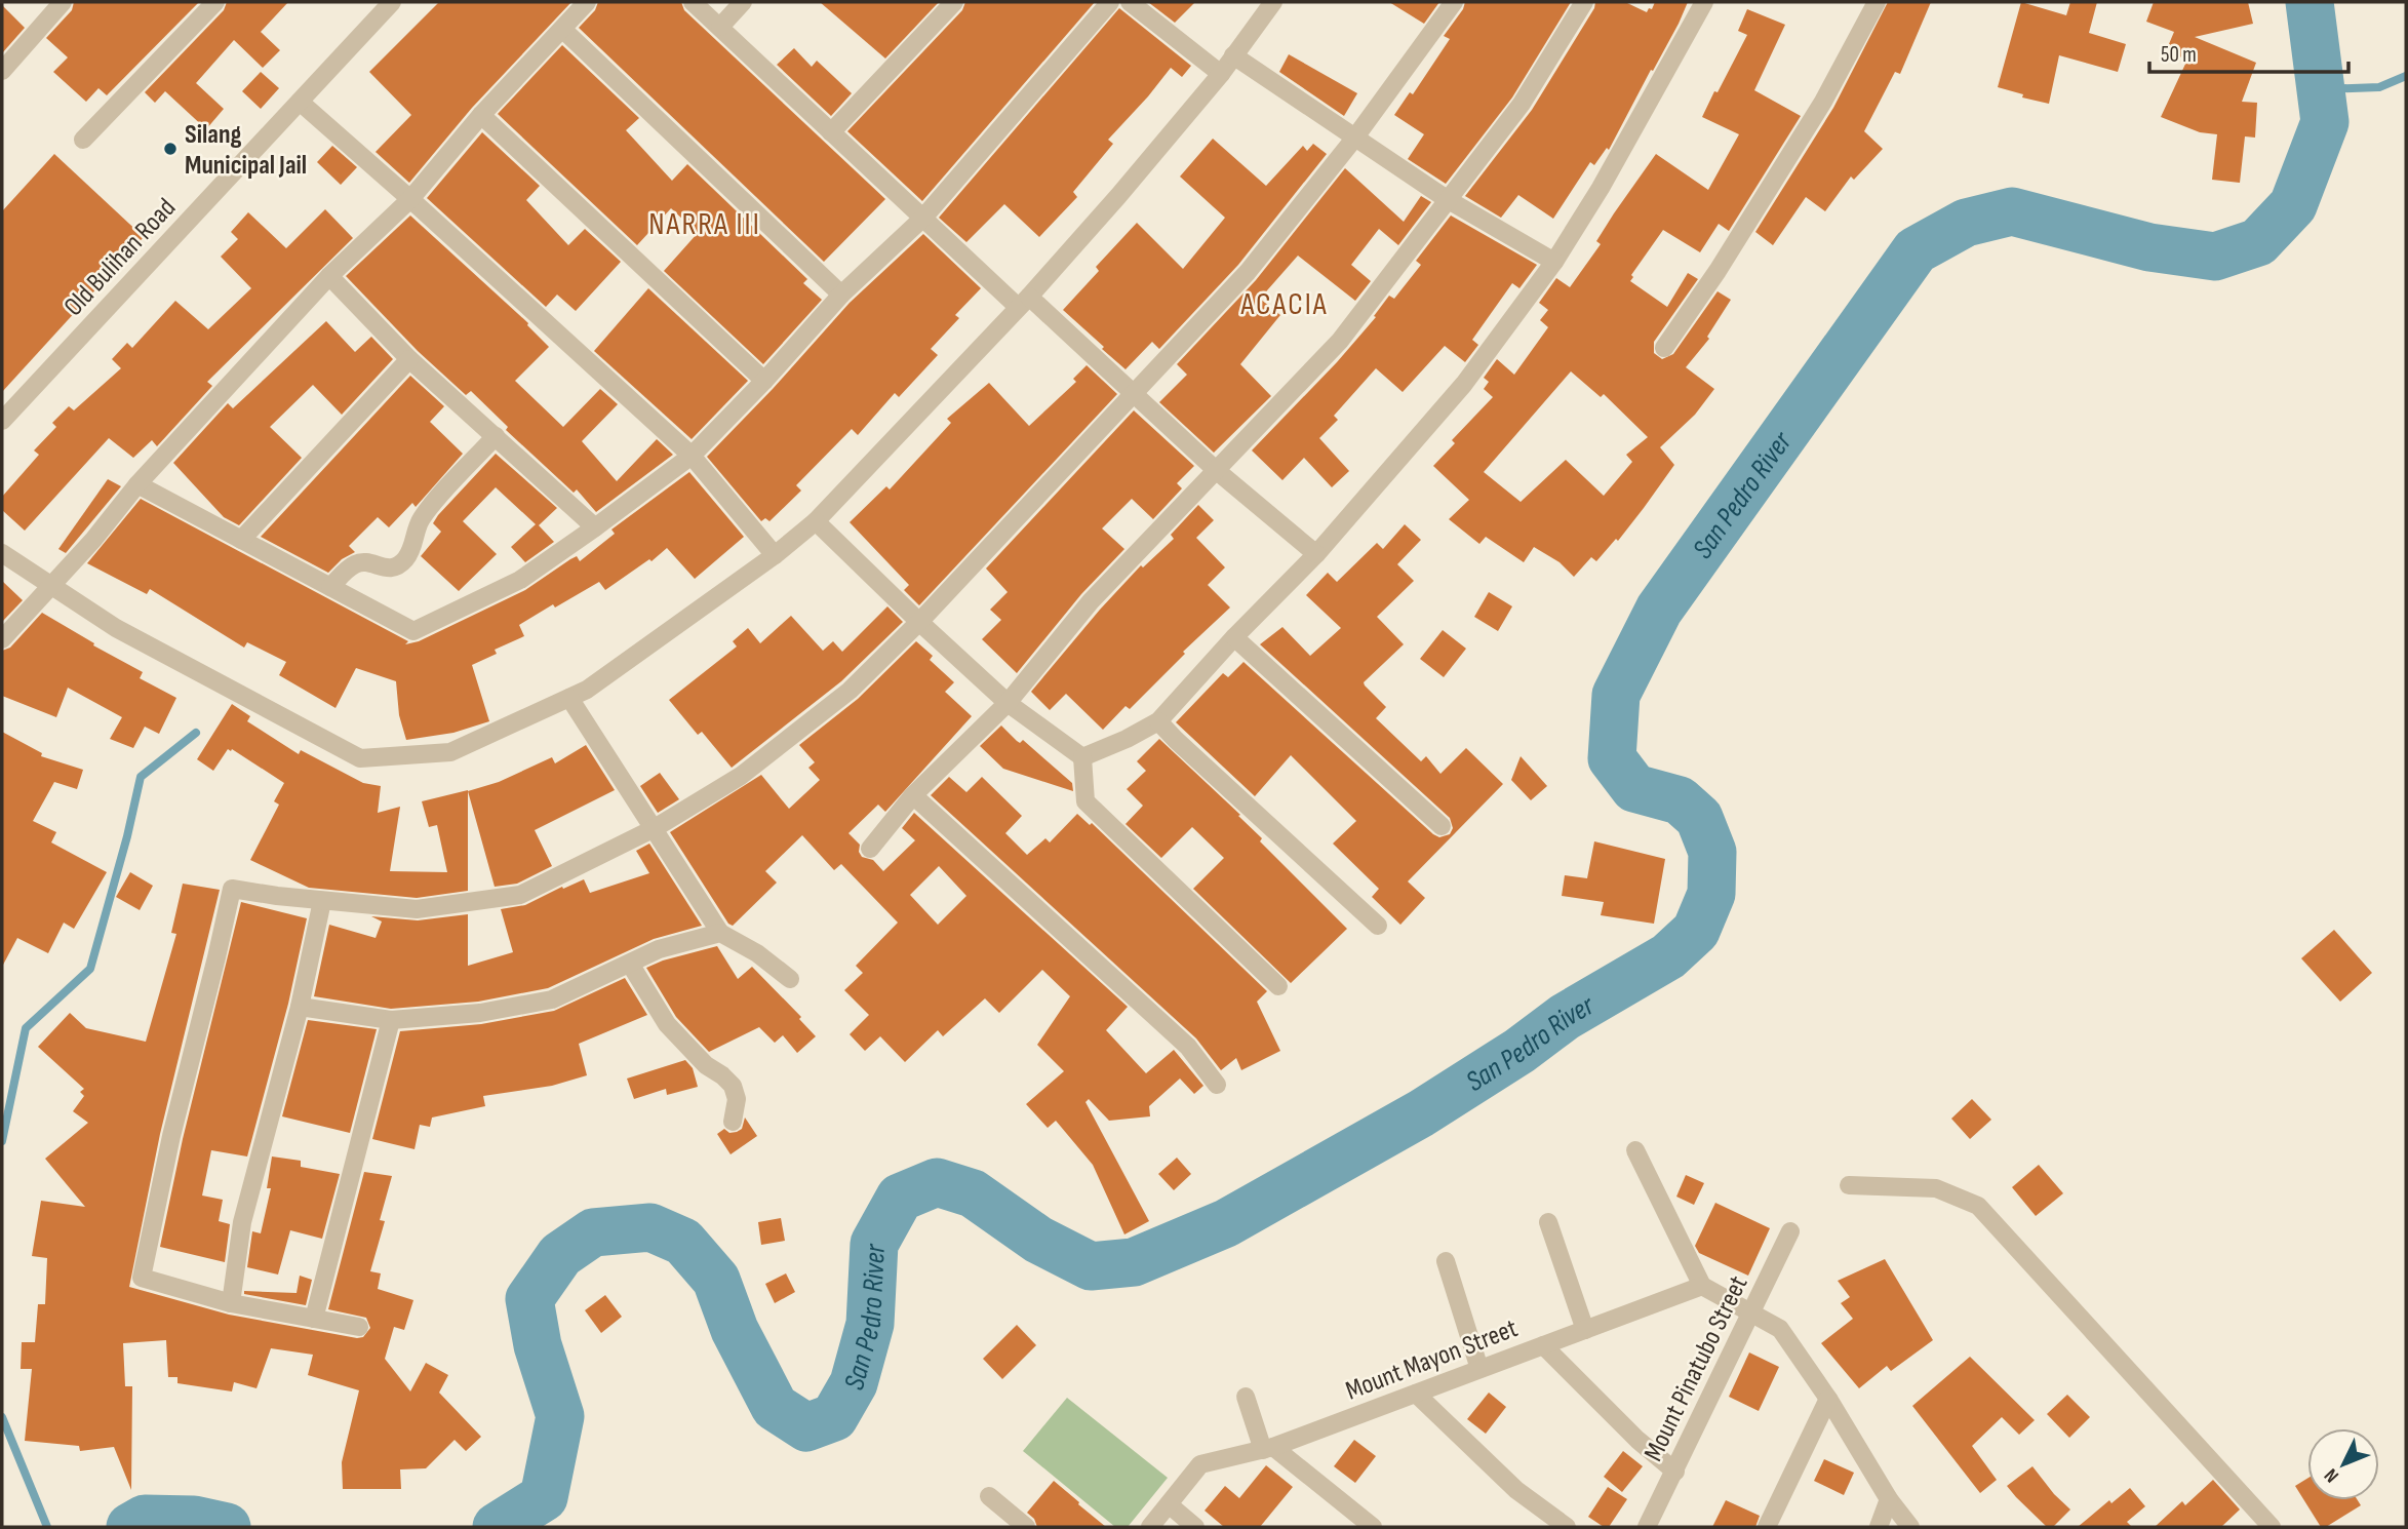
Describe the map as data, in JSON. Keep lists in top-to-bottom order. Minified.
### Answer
{"streets":{"street":["Old Bulihan Road","Mount Mayon Street","Mount Pinatubo Street"]},"districts":["NARRA III","ACACIA"],"water":["San Pedro River"],"places":["Silang Municipal Jail"],"scale_bar":"50 m","north":"bottom left"}
